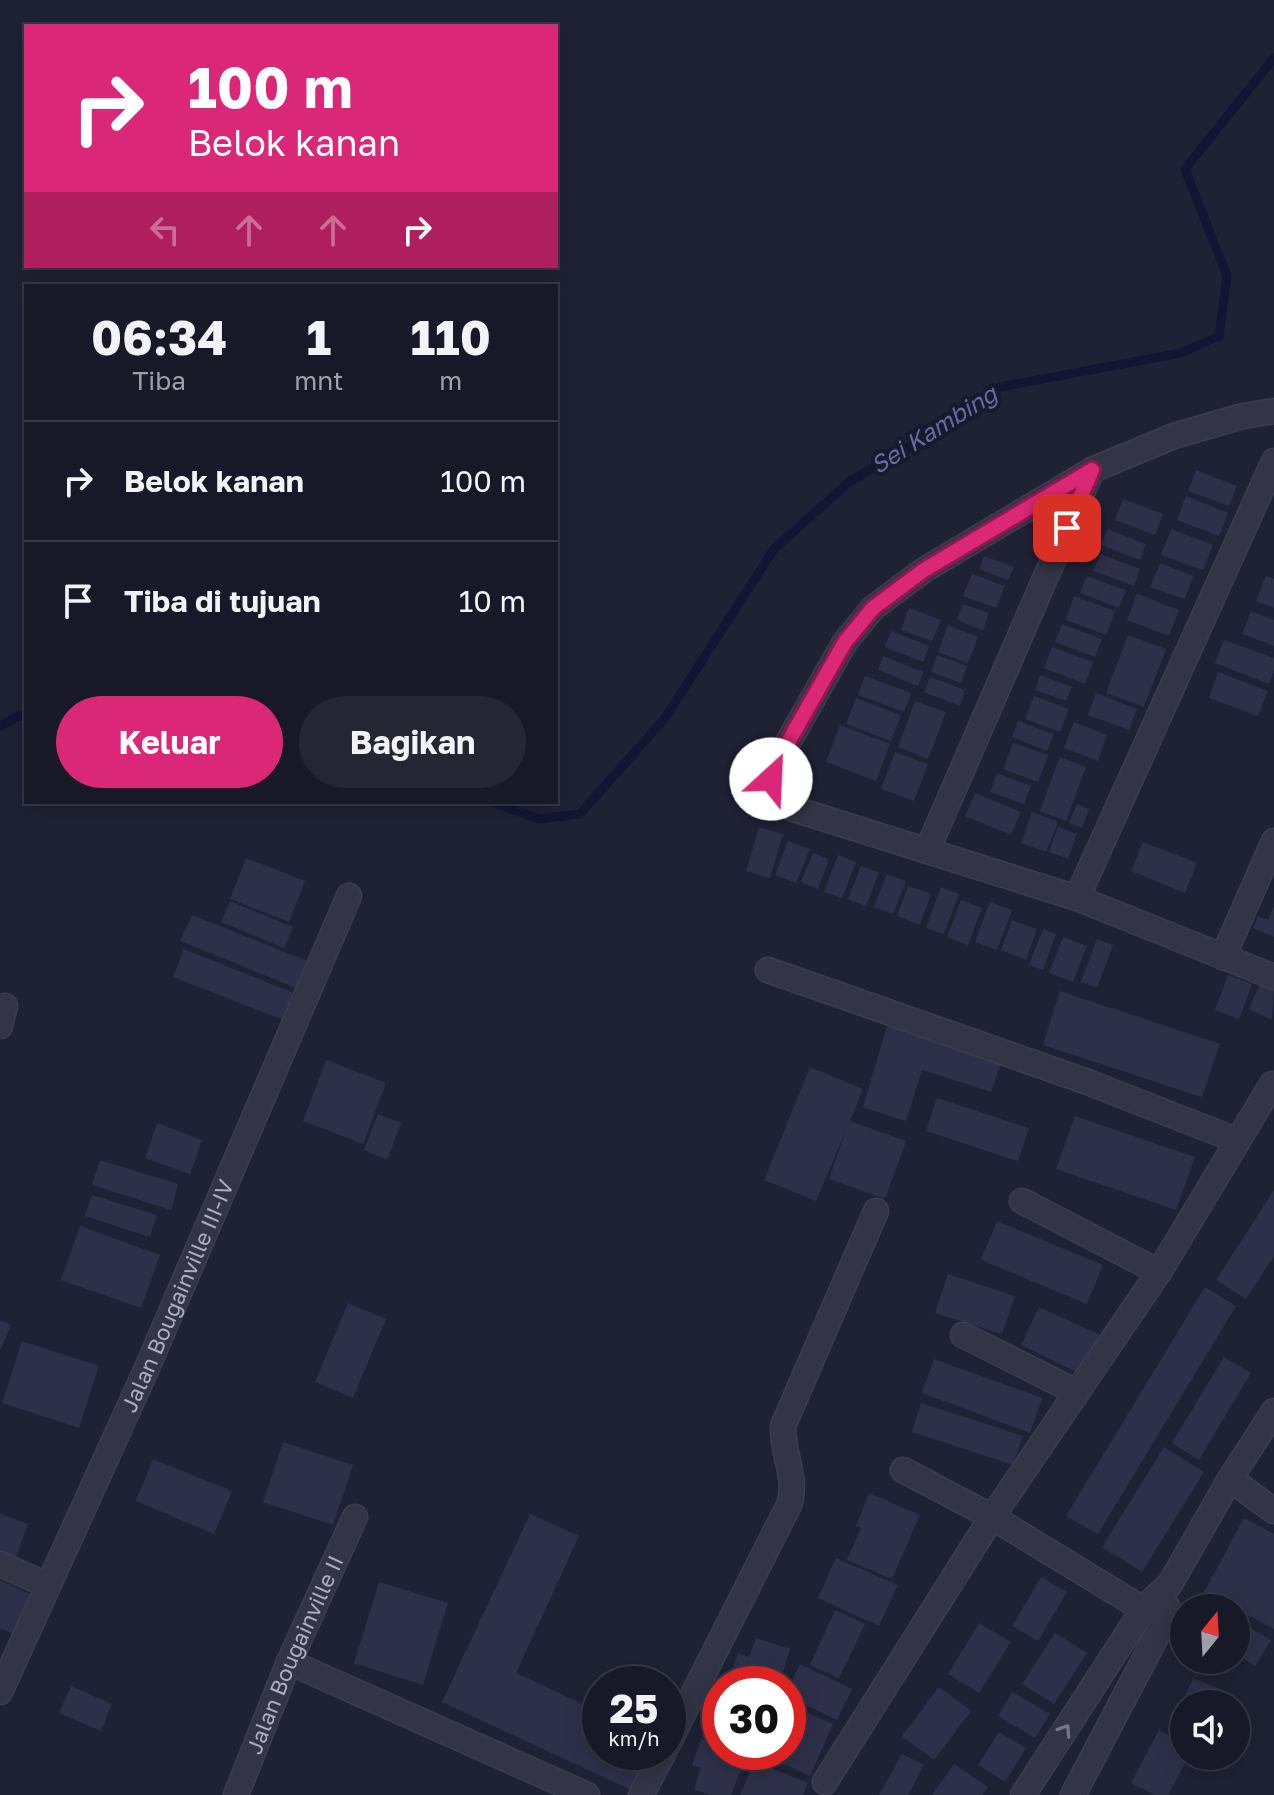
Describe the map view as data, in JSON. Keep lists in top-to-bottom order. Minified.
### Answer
{"streets":{"street":["Jalan Bougainville III-IV","Jalan Bougainville II"]},"water":["Sei Kambing"],"north":"top","page":{"turn":["100 m","Belok kanan"],"eta":["06:34","Tiba","1","mnt","110","m"],"list":[{"name":"Belok kanan","value":"100 m"},{"name":"Tiba di tujuan","value":"10 m"}],"buttons":["Keluar","Bagikan"],"speed":"25 km/h","limit":"30"}}
